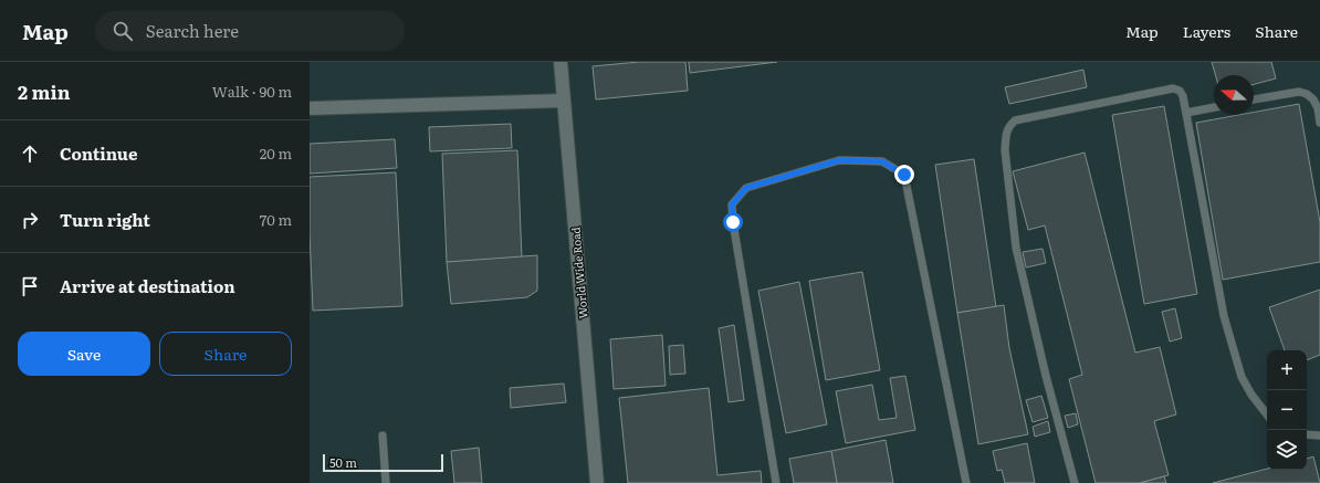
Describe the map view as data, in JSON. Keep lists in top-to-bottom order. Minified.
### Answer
{"streets":{"street":["World Wide Road"]},"scale_bar":"50 m","north":"left","page":{"header":"Map","search":"Search here","nav":["Map","Layers","Share"],"heading":["2 min","Walk · 90 m"],"list":[["Continue","20 m"],["Turn right","70 m"],"Arrive at destination"],"buttons":["Save","Share"],"map_buttons":["+","−"],"scale":"50 m"}}
